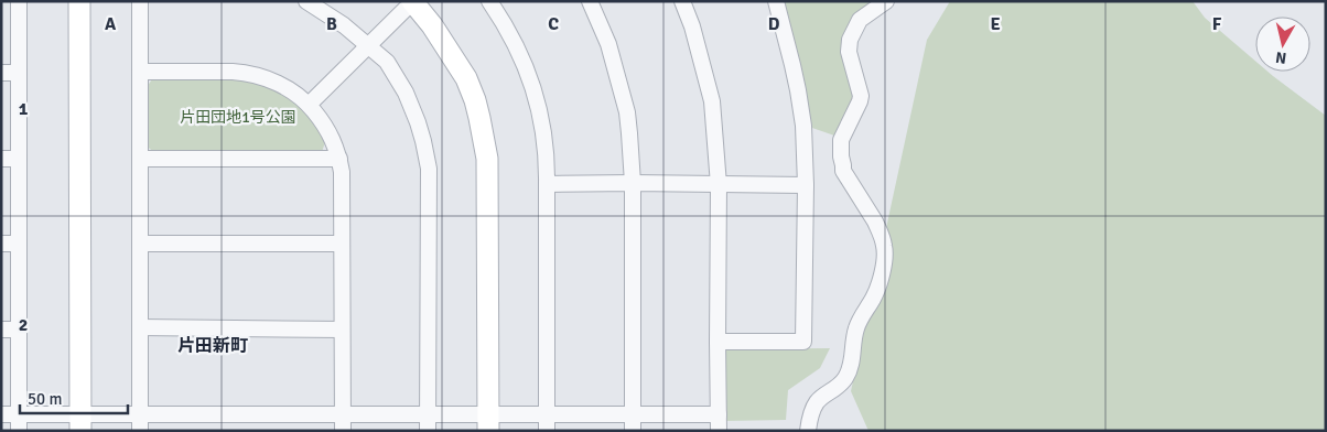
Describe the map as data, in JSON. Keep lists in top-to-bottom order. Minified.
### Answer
{"districts":["片田新町"],"parks":["片田団地1号公園"],"scale_bar":"50 m","north":"bottom","grid":{"columns":["A","B","C","D","E","F"],"rows":["1","2"]}}
